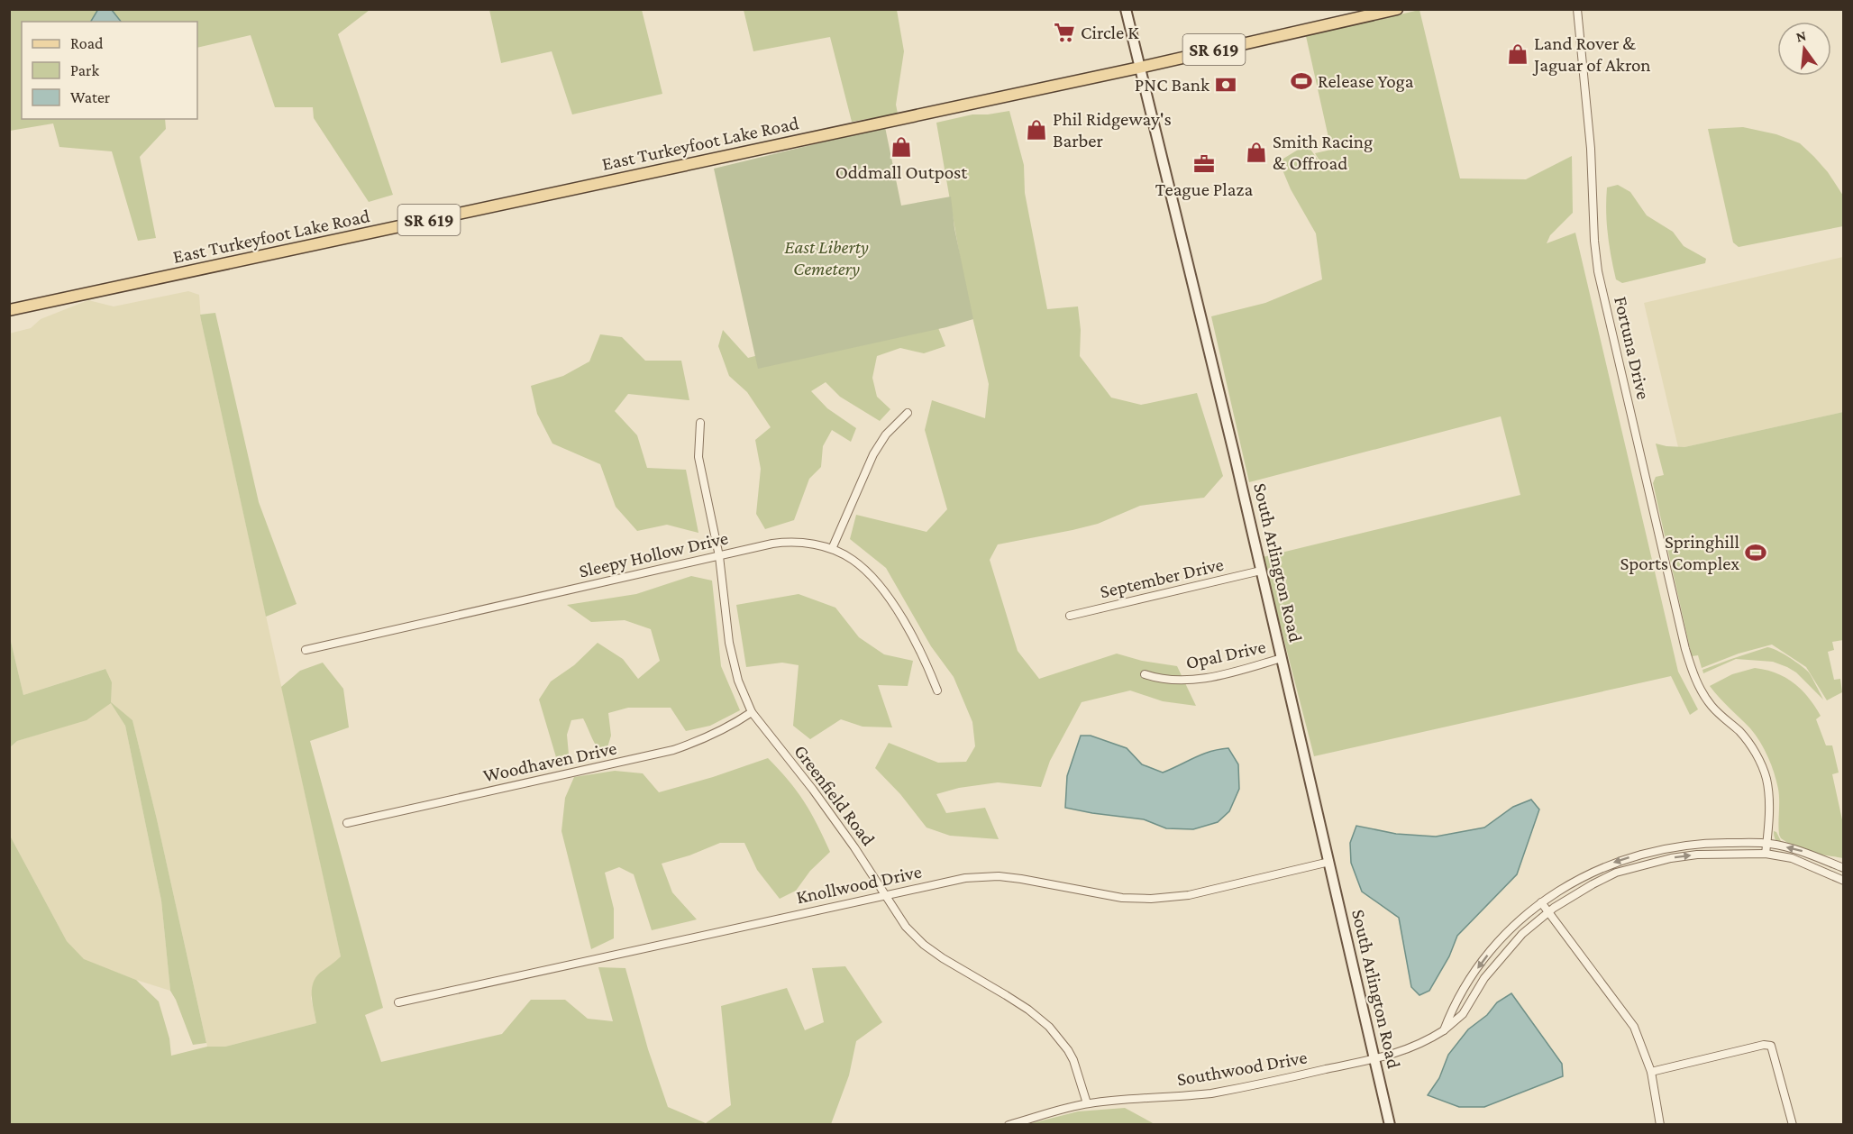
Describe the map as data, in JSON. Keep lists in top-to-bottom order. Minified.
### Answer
{"streets":{"main road":["SR 619","East Turkeyfoot Lake Road","South Arlington Road"],"street":["Fortuna Drive","Sleepy Hollow Drive","September Drive","Opal Drive","Woodhaven Drive","Greenfield Road","Knollwood Drive","Southwood Drive"]},"crossings":[["East Turkeyfoot Lake Road","South Arlington Road"],["Fortuna Drive","Southwood Drive"],["Sleepy Hollow Drive","Greenfield Road"],["South Arlington Road","September Drive"],["South Arlington Road","Opal Drive"],["South Arlington Road","Knollwood Drive"],["South Arlington Road","Southwood Drive"],["Woodhaven Drive","Greenfield Road"],["Greenfield Road","Knollwood Drive"],["Greenfield Road","Southwood Drive"]],"parks":["East Liberty Cemetery"],"places":{"supermarket":["Circle K"],"shop":["Land Rover & Jaguar of Akron","Phil Ridgeway's Barber","Oddmall Outpost","Smith Racing & Offroad"],"sports":["Release Yoga","Springhill Sports Complex"],"bank":["PNC Bank"],"office":["Teague Plaza"]},"legend":["Road","Park","Water"],"north":"top"}
